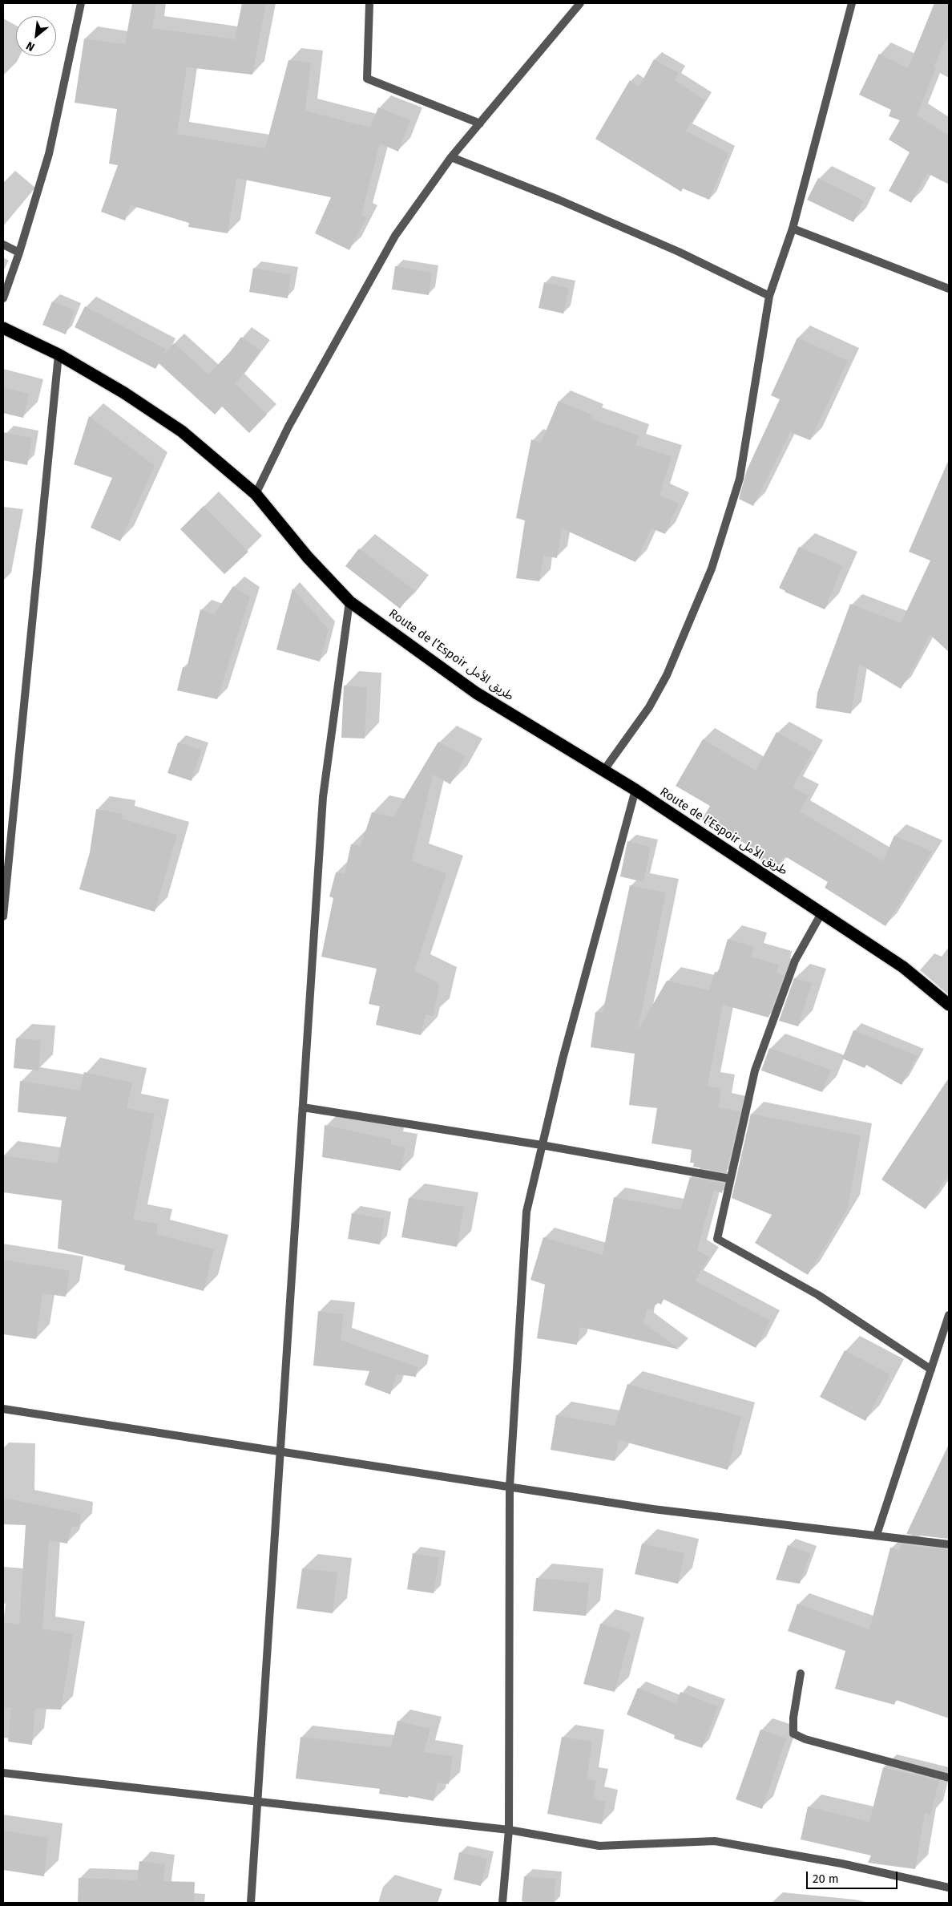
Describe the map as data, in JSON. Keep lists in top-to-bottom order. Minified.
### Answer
{"streets":{"highway":["Route de l’Espoir طريق الأمل"]},"scale_bar":"20 m","north":"bottom left"}
